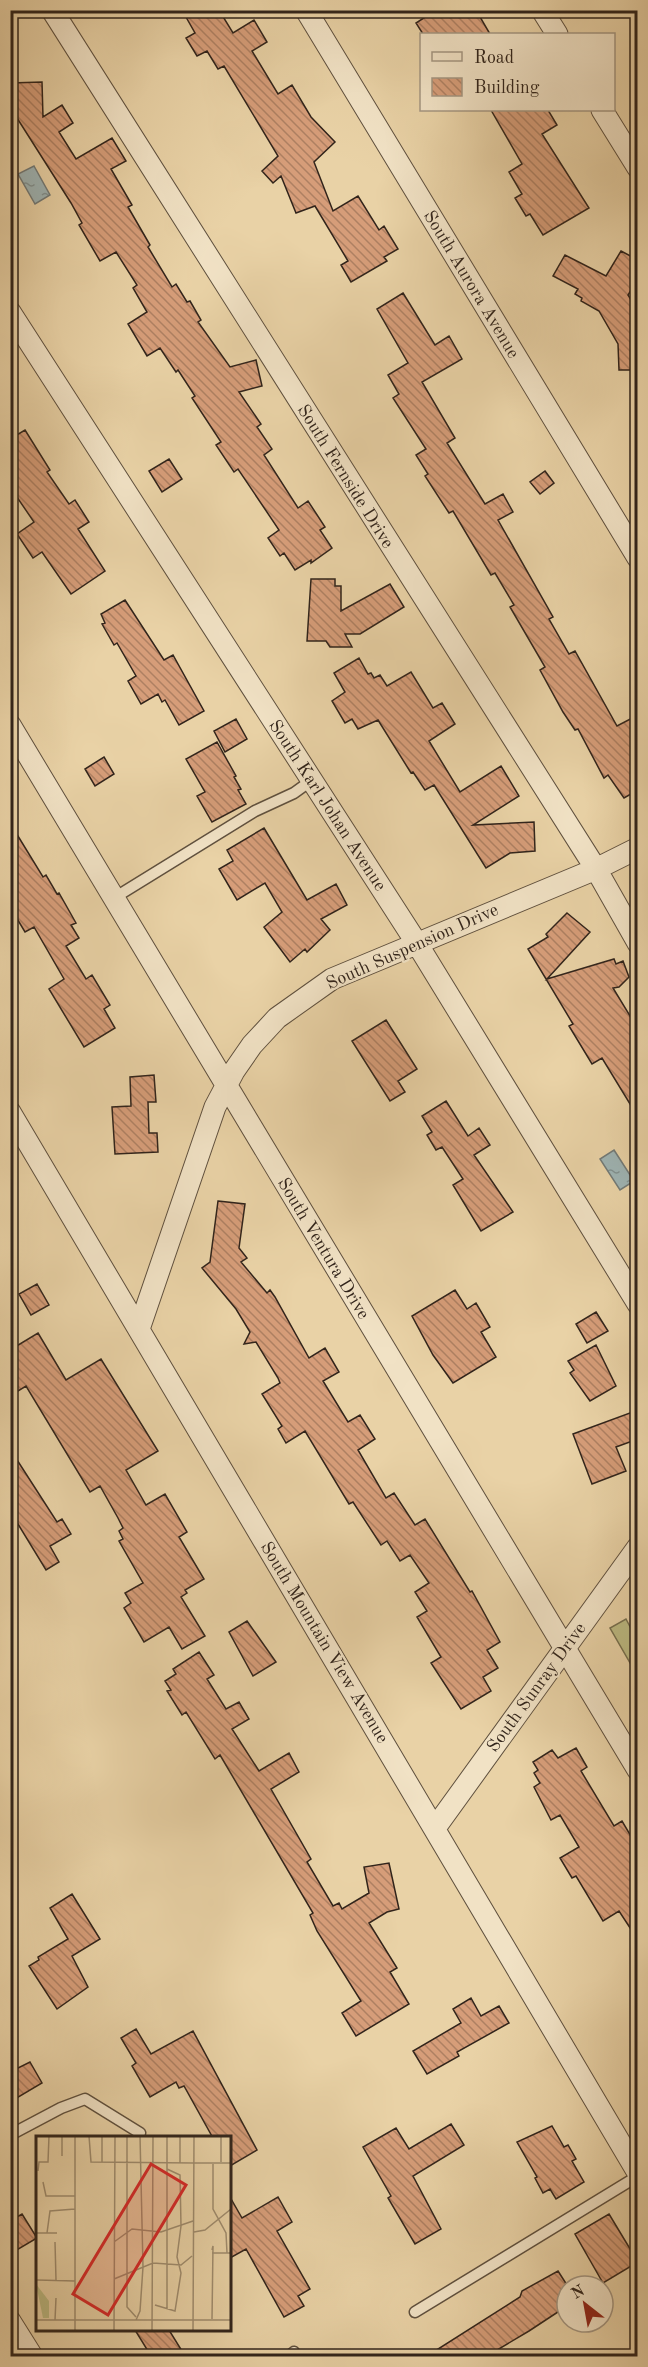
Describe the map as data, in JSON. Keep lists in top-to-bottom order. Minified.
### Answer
{"streets":{"street":["South Aurora Avenue","South Fernside Drive","South Karl Johan Avenue","South Suspension Drive","South Ventura Drive","South Mountain View Avenue","South Sunray Drive"]},"crossings":[["South Fernside Drive","South Suspension Drive"],["South Karl Johan Avenue","South Suspension Drive"],["South Suspension Drive","South Ventura Drive"],["South Suspension Drive","South Mountain View Avenue"],["South Ventura Drive","South Sunray Drive"],["South Mountain View Avenue","South Sunray Drive"]],"legend":["Road","Building"],"north":"top left"}
